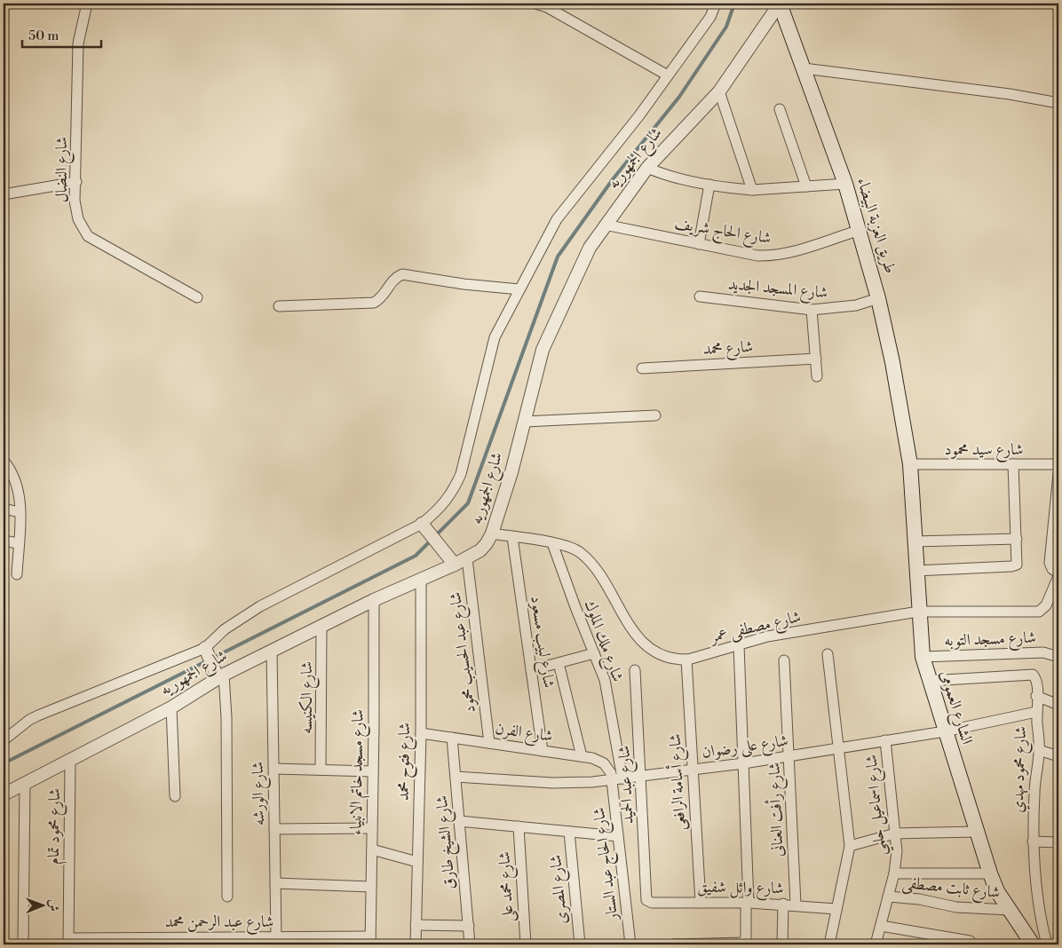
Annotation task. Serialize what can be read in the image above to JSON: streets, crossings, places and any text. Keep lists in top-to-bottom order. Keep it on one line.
{"streets":{"main road":["طريق العزبة البيضاء","الشارع العمومى"],"street":["شارع الجمهوريه","شارع النضال","شارع الحاج شريف","شارع المسجد الجديد","شارع محمد","شارع سيد محمود","شارع مصطفى عمر","شارع مسجد التوبه","شارع ملك الملوك","شارع لبيب مسعود","شارع عبد الحسيب محمود","شارع الكنيسه","شارع الفرن","شارع على رضوان","شارع فتوح محمد","شارع محمود مهدي","شارع مسجد خاتم الانبياء","شارع أسامة الرافعى","شارع عبد الحميد","شارع الورشه","شارع اسماعيل حلمي","شارع رأفت العنانى","شارع محمود تمام","شارع الشيخ طارق","شارع الحاج عبد الستار","شارع محمد على","شارع وائل شفيق","شارع ثابت مصطفى","شارع المصرى","شارع عبد الرحمن محمد"]},"crossings":[["شارع الجمهوريه","طريق العزبة البيضاء"],["شارع الجمهوريه","شارع الحاج شريف"],["شارع الجمهوريه","شارع مصطفى عمر"],["شارع الجمهوريه","شارع عبد الحسيب محمود"],["شارع الجمهوريه","شارع الكنيسه"],["شارع الجمهوريه","شارع فتوح محمد"],["شارع الجمهوريه","شارع مسجد خاتم الانبياء"],["شارع الجمهوريه","شارع الورشه"],["شارع الجمهوريه","شارع محمود تمام"],["طريق العزبة البيضاء","شارع الحاج شريف"],["طريق العزبة البيضاء","شارع المسجد الجديد"],["طريق العزبة البيضاء","شارع سيد محمود"],["طريق العزبة البيضاء","الشارع العمومى"],["شارع سيد محمود","الشارع العمومى"],["شارع مصطفى عمر","شارع ملك الملوك"],["شارع مصطفى عمر","شارع لبيب مسعود"],["شارع مصطفى عمر","الشارع العمومى"],["شارع مصطفى عمر","شارع أسامة الرافعى"],["شارع مسجد التوبه","الشارع العمومى"],["شارع ملك الملوك","شارع على رضوان"],["شارع لبيب مسعود","شارع الفرن"],["شارع عبد الحسيب محمود","شارع الفرن"],["الشارع العمومى","شارع على رضوان"],["الشارع العمومى","شارع محمود مهدي"],["الشارع العمومى","شارع ثابت مصطفى"],["شارع الفرن","شارع على رضوان"],["شارع الفرن","شارع فتوح محمد"],["شارع الفرن","شارع الشيخ طارق"],["شارع الفرن","شارع الحاج عبد الستار"],["شارع على رضوان","شارع محمود مهدي"],["شارع على رضوان","شارع أسامة الرافعى"],["شارع على رضوان","شارع عبد الحميد"],["شارع على رضوان","شارع اسماعيل حلمي"],["شارع على رضوان","شارع رأفت العنانى"],["شارع على رضوان","شارع الشيخ طارق"],["شارع على رضوان","شارع الحاج عبد الستار"],["شارع مسجد خاتم الانبياء","شارع عبد الرحمن محمد"],["شارع أسامة الرافعى","شارع وائل شفيق"],["شارع عبد الحميد","شارع الشيخ طارق"],["شارع عبد الحميد","شارع الحاج عبد الستار"],["شارع عبد الحميد","شارع محمد على"],["شارع عبد الحميد","شارع وائل شفيق"],["شارع عبد الحميد","شارع المصرى"],["شارع الورشه","شارع عبد الرحمن محمد"],["شارع اسماعيل حلمي","شارع ثابت مصطفى"],["شارع رأفت العنانى","شارع وائل شفيق"],["شارع محمود تمام","شارع عبد الرحمن محمد"]],"scale_bar":"50 m","north":"right"}
